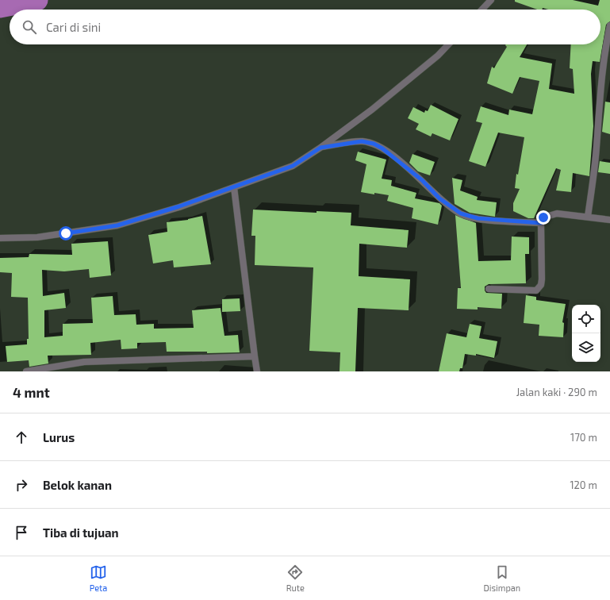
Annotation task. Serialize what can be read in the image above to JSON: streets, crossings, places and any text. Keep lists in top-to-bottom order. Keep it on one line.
{"page":{"search":"Cari di sini","heading":["4 mnt","Jalan kaki · 290 m"],"list":[["Lurus","170 m"],["Belok kanan","120 m"],"Tiba di tujuan"],"nav":["Peta","Rute","Disimpan"]}}
